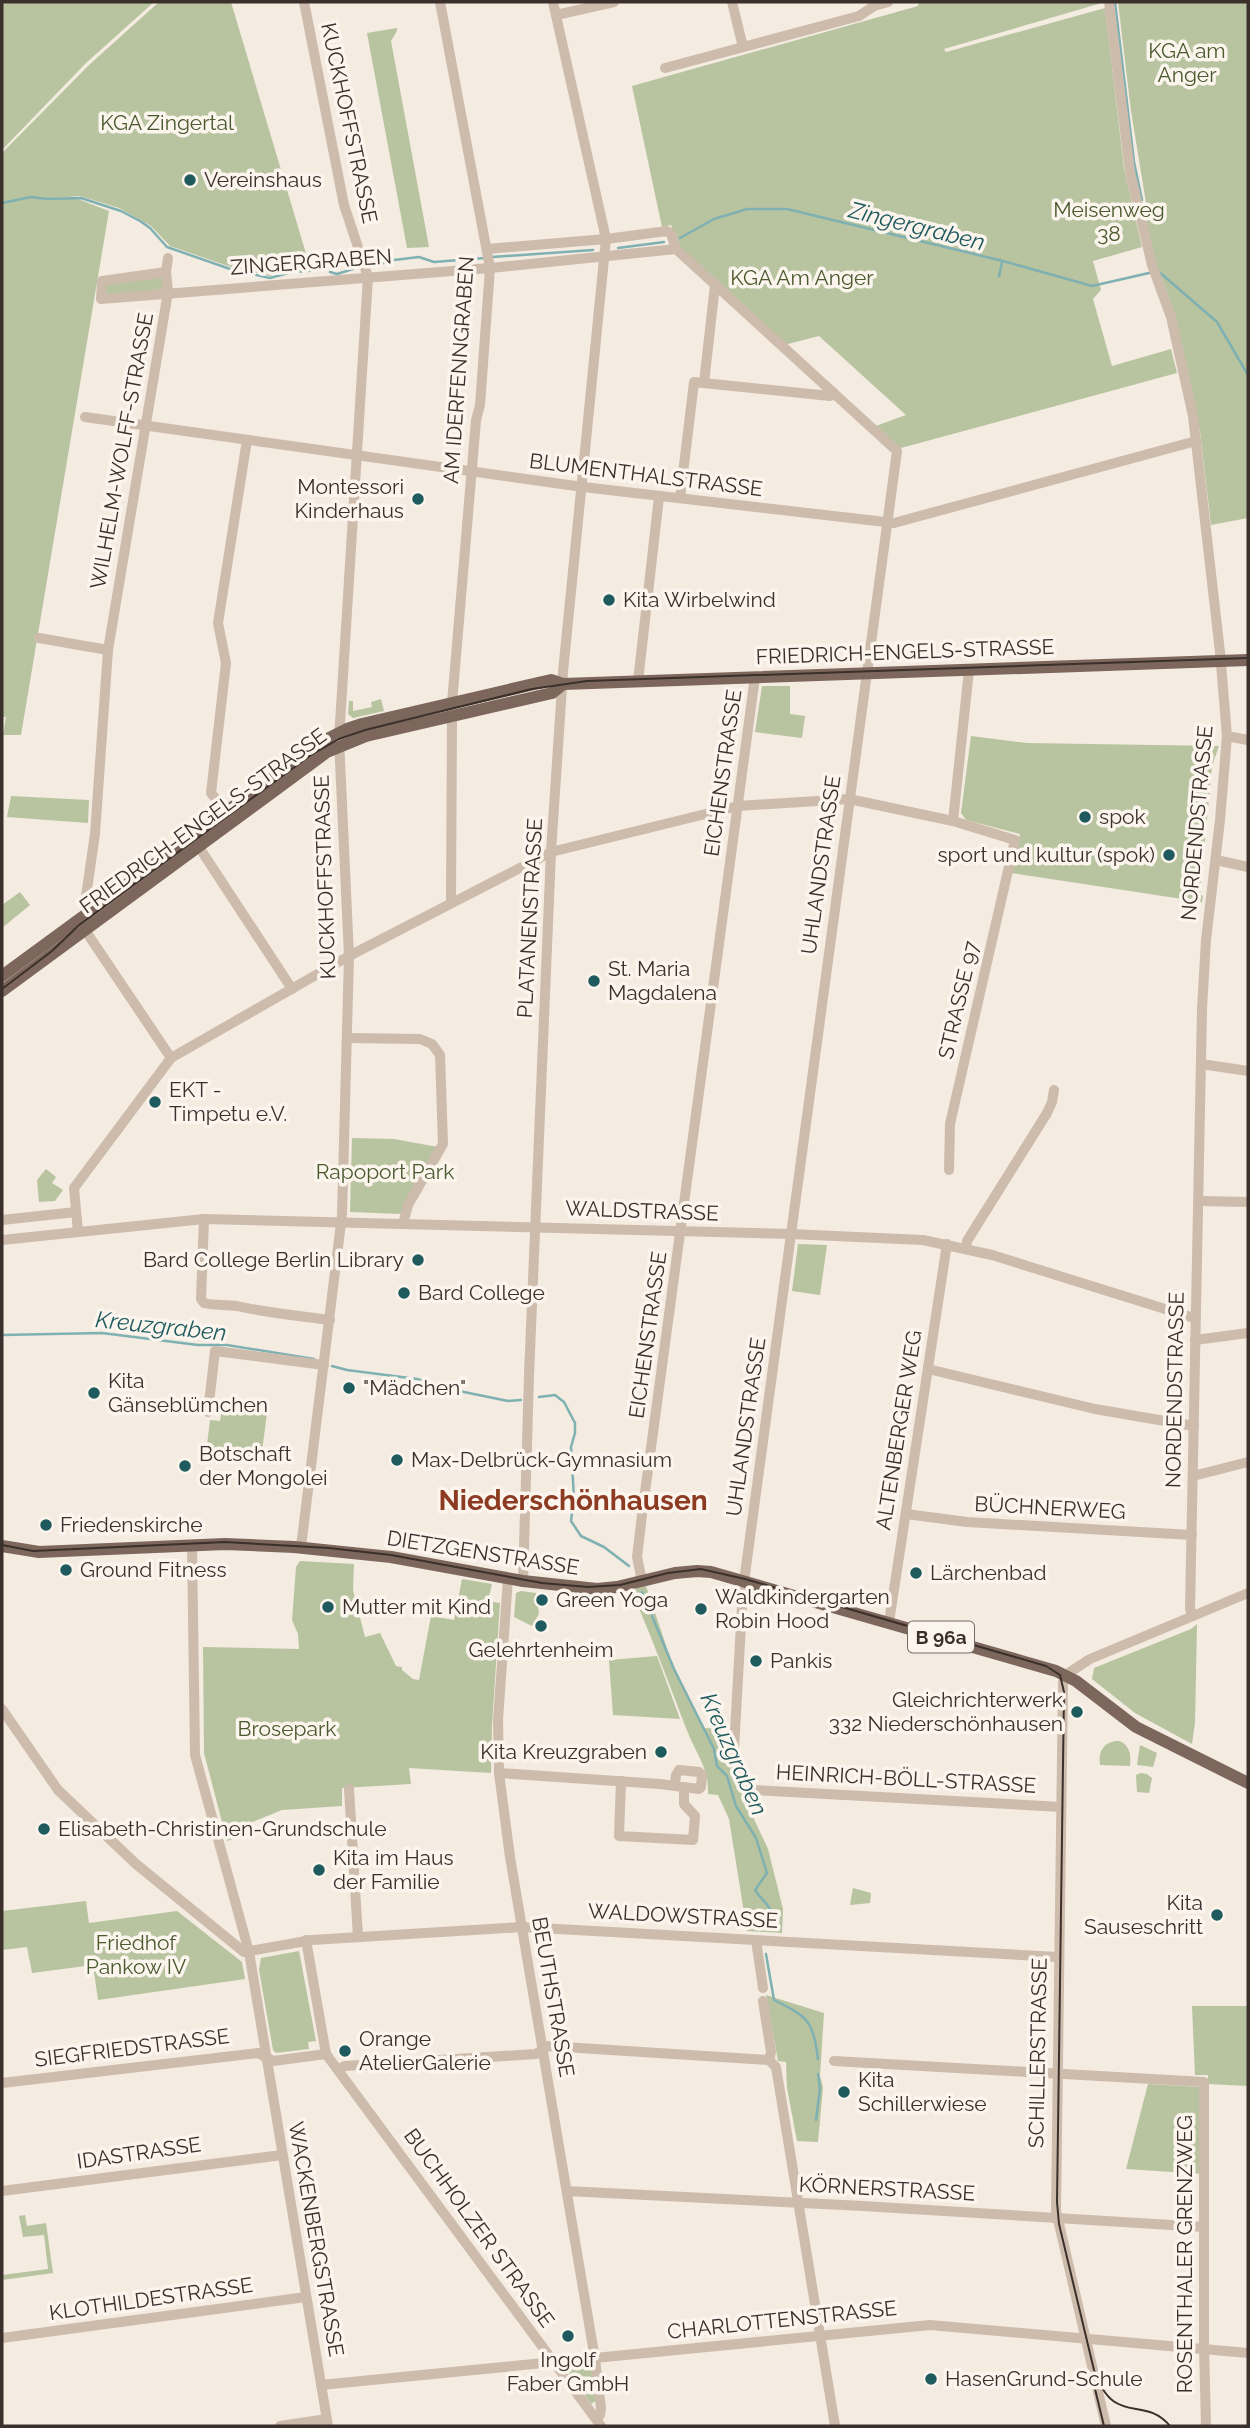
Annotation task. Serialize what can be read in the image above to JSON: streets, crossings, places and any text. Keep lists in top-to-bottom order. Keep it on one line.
{"streets":{"main road":["FRIEDRICH-ENGELS-STRASSE","DIETZGENSTRASSE","B 96a"],"street":["KUCKHOFFSTRASSE","ZINGERGRABEN","AM IDERFENNGRABEN","WILHELM-WOLFF-STRASSE","BLUMENTHALSTRASSE","EICHENSTRASSE","NORDENDSTRASSE","UHLANDSTRASSE","PLATANENSTRASSE","STRASSE 97","WALDSTRASSE","ALTENBERGER WEG","BÜCHNERWEG","HEINRICH-BÖLL-STRASSE","WALDOWSTRASSE","BEUTHSTRASSE","SIEGFRIEDSTRASSE","SCHILLERSTRASSE","IDASTRASSE","KÖRNERSTRASSE","BUCHHOLZER STRASSE","WACKENBERGSTRASSE","ROSENTHALER GRENZWEG","KLOTHILDESTRASSE","CHARLOTTENSTRASSE"]},"crossings":[["KUCKHOFFSTRASSE","ZINGERGRABEN"],["KUCKHOFFSTRASSE","BLUMENTHALSTRASSE"],["KUCKHOFFSTRASSE","FRIEDRICH-ENGELS-STRASSE"],["KUCKHOFFSTRASSE","WALDSTRASSE"],["KUCKHOFFSTRASSE","DIETZGENSTRASSE"],["ZINGERGRABEN","AM IDERFENNGRABEN"],["ZINGERGRABEN","WILHELM-WOLFF-STRASSE"],["ZINGERGRABEN","UHLANDSTRASSE"],["ZINGERGRABEN","PLATANENSTRASSE"],["AM IDERFENNGRABEN","BLUMENTHALSTRASSE"],["AM IDERFENNGRABEN","FRIEDRICH-ENGELS-STRASSE"],["WILHELM-WOLFF-STRASSE","BLUMENTHALSTRASSE"],["WILHELM-WOLFF-STRASSE","FRIEDRICH-ENGELS-STRASSE"],["BLUMENTHALSTRASSE","NORDENDSTRASSE"],["BLUMENTHALSTRASSE","UHLANDSTRASSE"],["BLUMENTHALSTRASSE","PLATANENSTRASSE"],["FRIEDRICH-ENGELS-STRASSE","EICHENSTRASSE"],["FRIEDRICH-ENGELS-STRASSE","NORDENDSTRASSE"],["FRIEDRICH-ENGELS-STRASSE","UHLANDSTRASSE"],["FRIEDRICH-ENGELS-STRASSE","PLATANENSTRASSE"],["EICHENSTRASSE","WALDSTRASSE"],["EICHENSTRASSE","DIETZGENSTRASSE"],["NORDENDSTRASSE","WALDSTRASSE"],["NORDENDSTRASSE","BÜCHNERWEG"],["UHLANDSTRASSE","WALDSTRASSE"],["UHLANDSTRASSE","DIETZGENSTRASSE"],["UHLANDSTRASSE","HEINRICH-BÖLL-STRASSE"],["PLATANENSTRASSE","WALDSTRASSE"],["PLATANENSTRASSE","DIETZGENSTRASSE"],["WALDSTRASSE","ALTENBERGER WEG"],["ALTENBERGER WEG","BÜCHNERWEG"],["ALTENBERGER WEG","DIETZGENSTRASSE"],["DIETZGENSTRASSE","HEINRICH-BÖLL-STRASSE"],["DIETZGENSTRASSE","BEUTHSTRASSE"],["DIETZGENSTRASSE","SCHILLERSTRASSE"],["HEINRICH-BÖLL-STRASSE","SCHILLERSTRASSE"],["WALDOWSTRASSE","BEUTHSTRASSE"],["WALDOWSTRASSE","SCHILLERSTRASSE"],["WALDOWSTRASSE","WACKENBERGSTRASSE"],["BEUTHSTRASSE","KÖRNERSTRASSE"],["BEUTHSTRASSE","BUCHHOLZER STRASSE"],["BEUTHSTRASSE","CHARLOTTENSTRASSE"],["SIEGFRIEDSTRASSE","BUCHHOLZER STRASSE"],["SIEGFRIEDSTRASSE","WACKENBERGSTRASSE"],["SCHILLERSTRASSE","KÖRNERSTRASSE"],["SCHILLERSTRASSE","ROSENTHALER GRENZWEG"],["SCHILLERSTRASSE","CHARLOTTENSTRASSE"],["IDASTRASSE","WACKENBERGSTRASSE"],["KÖRNERSTRASSE","ROSENTHALER GRENZWEG"],["BUCHHOLZER STRASSE","CHARLOTTENSTRASSE"],["WACKENBERGSTRASSE","KLOTHILDESTRASSE"],["WACKENBERGSTRASSE","CHARLOTTENSTRASSE"],["ROSENTHALER GRENZWEG","CHARLOTTENSTRASSE"]],"districts":["Niederschönhausen"],"water":["Zingergraben","Kreuzgraben"],"parks":["KGA am Anger","KGA Zingertal","Meisenweg 38","KGA Am Anger","Rapoport Park","Brosepark","Friedhof Pankow IV"],"places":["Vereinshaus","Montessori Kinderhaus","Kita Wirbelwind","spok","sport und kultur (spok)","St. Maria Magdalena","EKT - Timpetu e.V.","Bard College Berlin Library","Bard College","\"Mädchen\"","Kita Gänseblümchen","Max-Delbrück-Gymnasium","Botschaft der Mongolei","Friedenskirche","Ground Fitness","Lärchenbad","Green Yoga","Mutter mit Kind","Waldkindergarten Robin Hood","Gelehrtenheim","Pankis","Gleichrichterwerk 332 Niederschönhausen","Kita Kreuzgraben","Elisabeth-Christinen-Grundschule","Kita im Haus der Familie","Kita Sauseschritt","Orange AtelierGalerie","Kita Schillerwiese","Ingolf Faber GmbH","HasenGrund-Schule"]}
